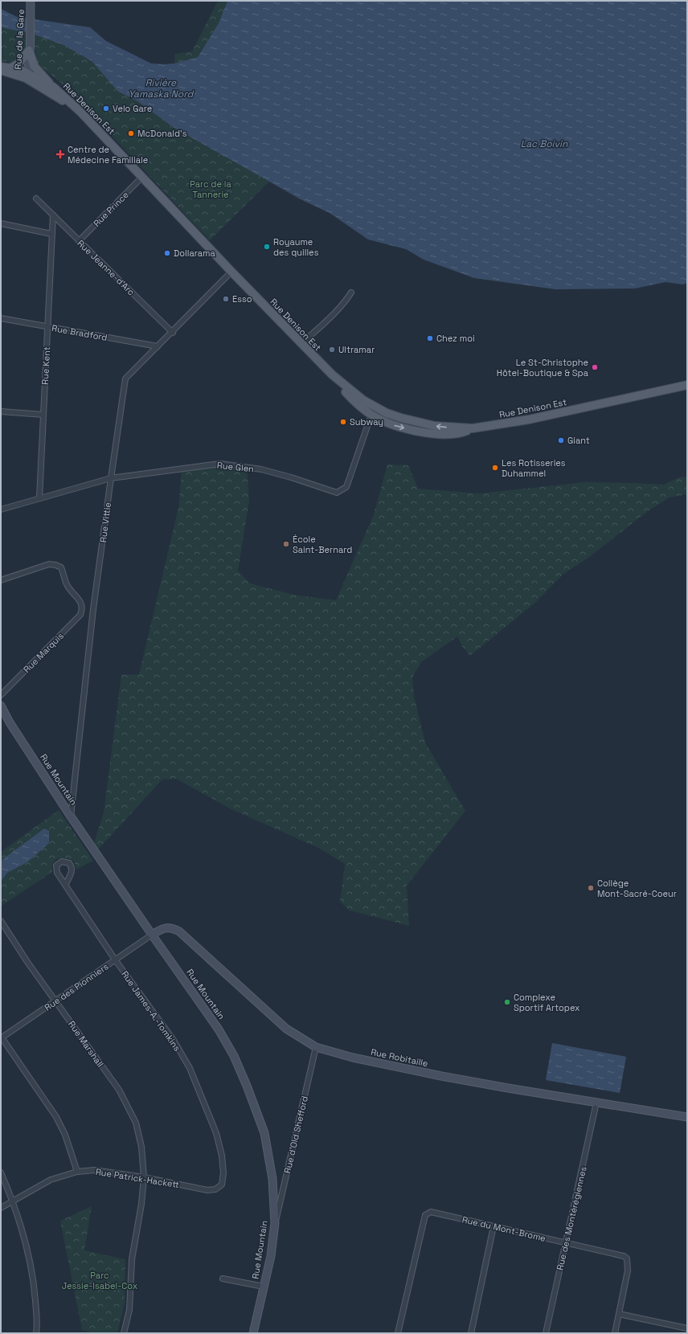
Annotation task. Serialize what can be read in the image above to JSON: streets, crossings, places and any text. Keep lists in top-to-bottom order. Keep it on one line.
{"streets":{"main road":["Rue Denison Est"],"street":["Rue de la Gare","Rue Prince","Rue Jeanne-d'Arc","Rue Bradford","Rue Kent","Rue Glen","Rue Vittie","Rue Marquis","Rue Mountain","Rue des Pionniers","Rue James-A.-Tomkins","Rue Marshall","Rue Robitaille","Rue d'Old Shefford","Rue Patrick-Hackett","Rue des Montérégiennes","Rue du Mont-Brome"]},"crossings":[["Rue de la Gare","Rue Denison Est"],["Rue Denison Est","Rue Prince"],["Rue Denison Est","Rue Glen"],["Rue Denison Est","Rue Vittie"],["Rue Prince","Rue Jeanne-d'Arc"],["Rue Jeanne-d'Arc","Rue Vittie"],["Rue Bradford","Rue Kent"],["Rue Bradford","Rue Vittie"],["Rue Kent","Rue Glen"],["Rue Glen","Rue Vittie"],["Rue Vittie","Rue Mountain"],["Rue Mountain","Rue des Pionniers"],["Rue Mountain","Rue Robitaille"],["Rue Mountain","Rue d'Old Shefford"],["Rue des Pionniers","Rue James-A.-Tomkins"],["Rue des Pionniers","Rue Marshall"],["Rue des Pionniers","Rue Robitaille"],["Rue James-A.-Tomkins","Rue Patrick-Hackett"],["Rue Marshall","Rue Patrick-Hackett"],["Rue Robitaille","Rue d'Old Shefford"],["Rue Robitaille","Rue des Montérégiennes"],["Rue des Montérégiennes","Rue du Mont-Brome"]],"water":["Rivière Yamaska Nord","Lac Boivin"],"parks":["Parc de la Tannerie","Parc Jessie-Isabel-Cox"],"places":{"other":["Velo Gare","McDonald's","Royaume des quilles","Dollarama","Esso","Chez moi","Ultramar","Le St-Christophe Hôtel-Boutique & Spa","Subway","Giant","Les Rotisseries Duhammel","École Saint-Bernard","Collège Mont-Sacré-Coeur","Complexe Sportif Artopex"],"health":["Centre de Médecine Familiale"]}}
